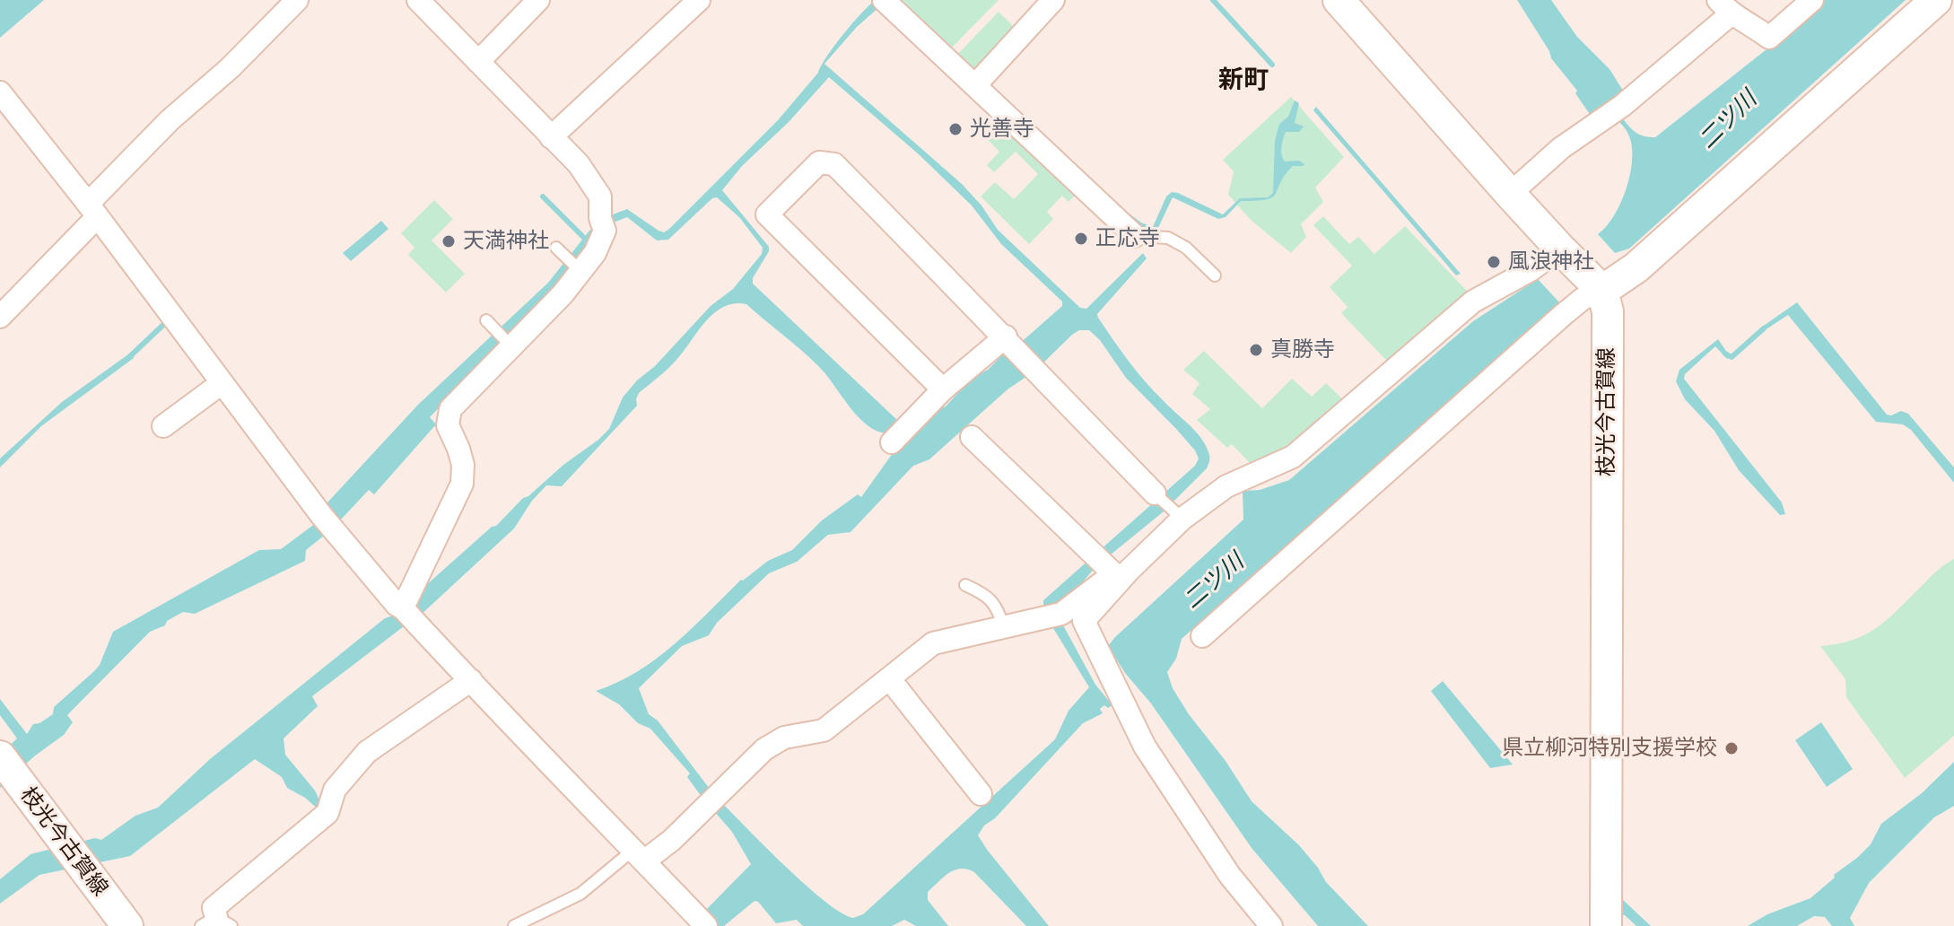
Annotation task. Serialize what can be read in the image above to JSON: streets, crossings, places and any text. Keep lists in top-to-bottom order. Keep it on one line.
{"streets":{"main road":["枝光今古賀線"]},"districts":["新町"],"water":["二ツ川"],"places":["光善寺","正応寺","天満神社","風浪神社","真勝寺","県立柳河特別支援学校"]}
